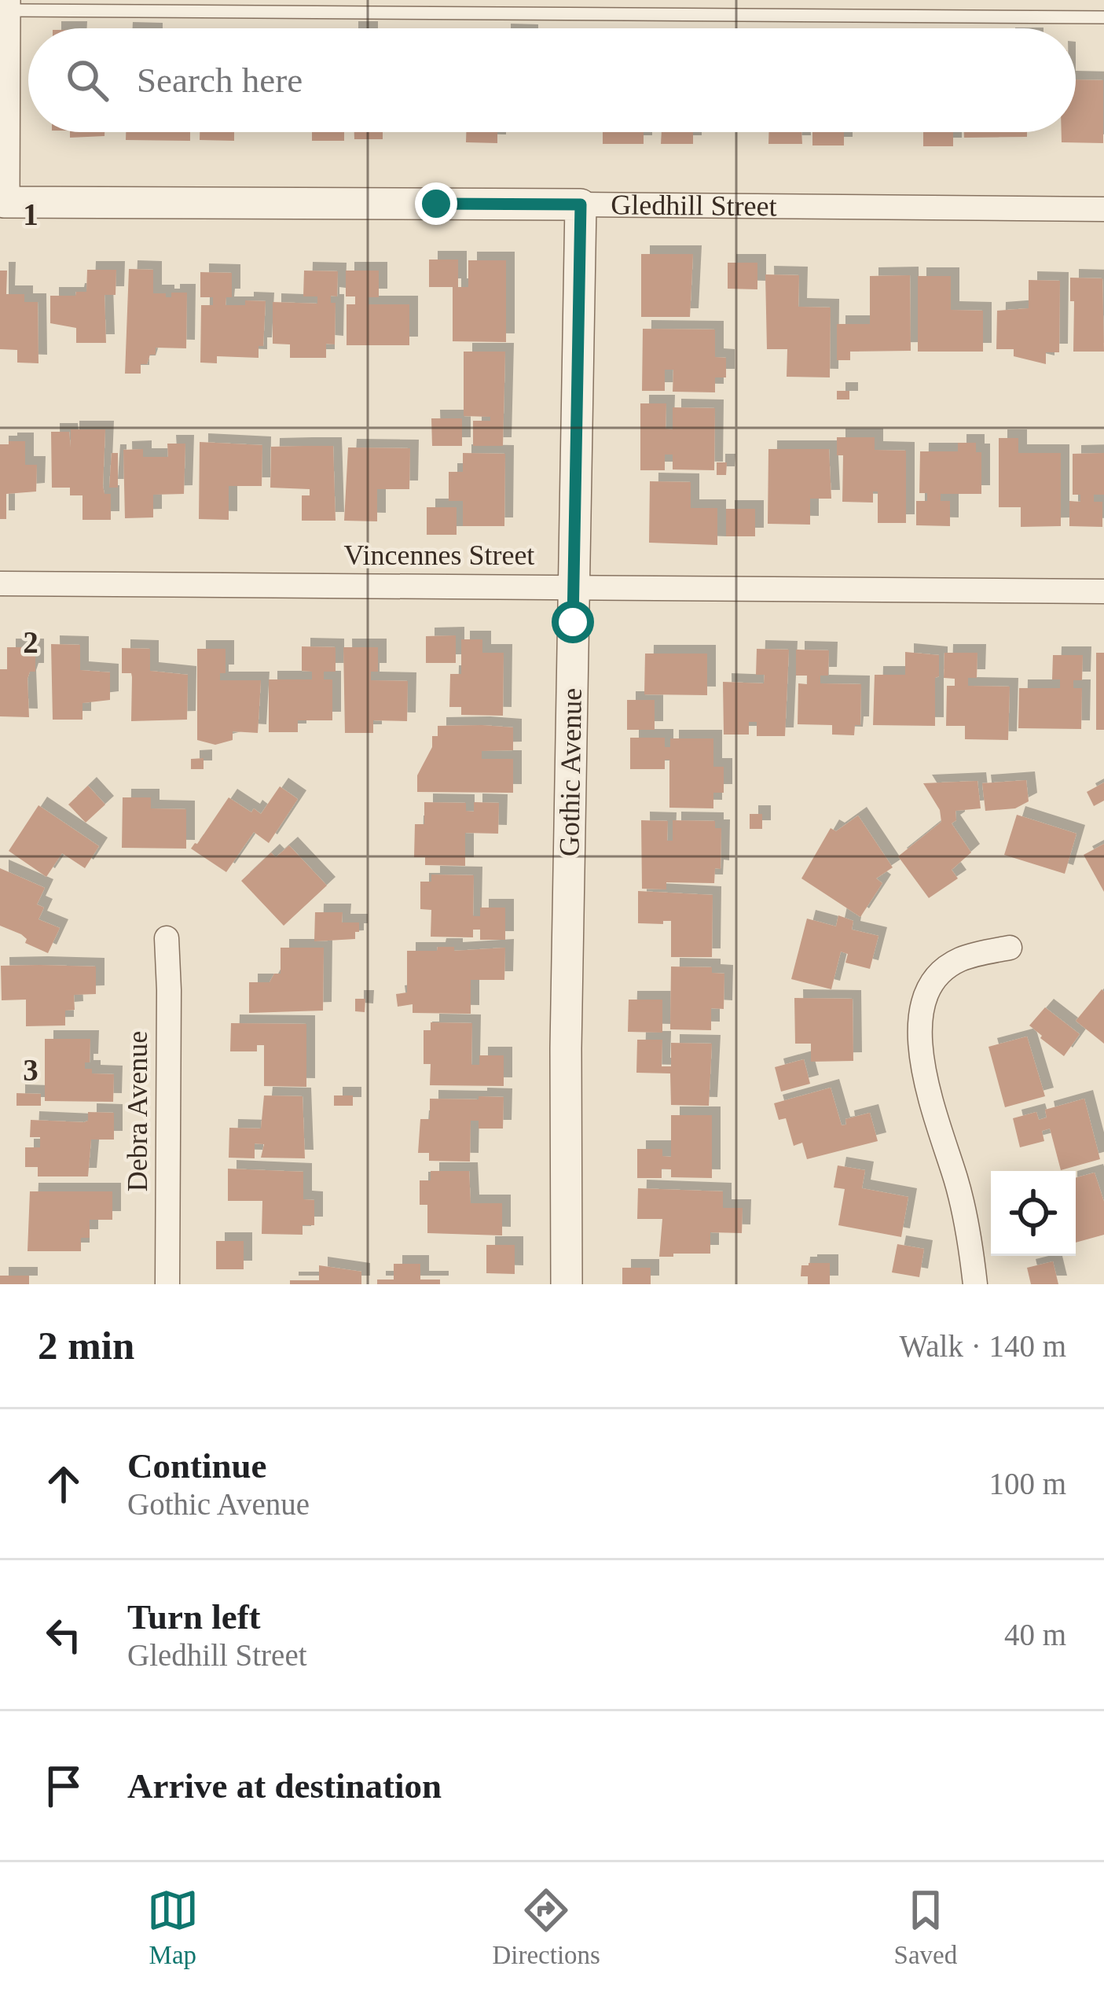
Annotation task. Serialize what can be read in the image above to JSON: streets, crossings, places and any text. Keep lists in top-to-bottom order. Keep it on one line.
{"streets":{"street":["Gledhill Street","Vincennes Street","Gothic Avenue","Debra Avenue"]},"crossings":[["Gledhill Street","Gothic Avenue"],["Vincennes Street","Gothic Avenue"]],"page":{"search":"Search here","heading":["2 min","Walk · 140 m"],"list":[["Continue","Gothic Avenue","100 m"],["Turn left","Gledhill Street","40 m"],"Arrive at destination"],"nav":["Map","Directions","Saved"]},"grid":{"rows":["1","2","3"]}}
